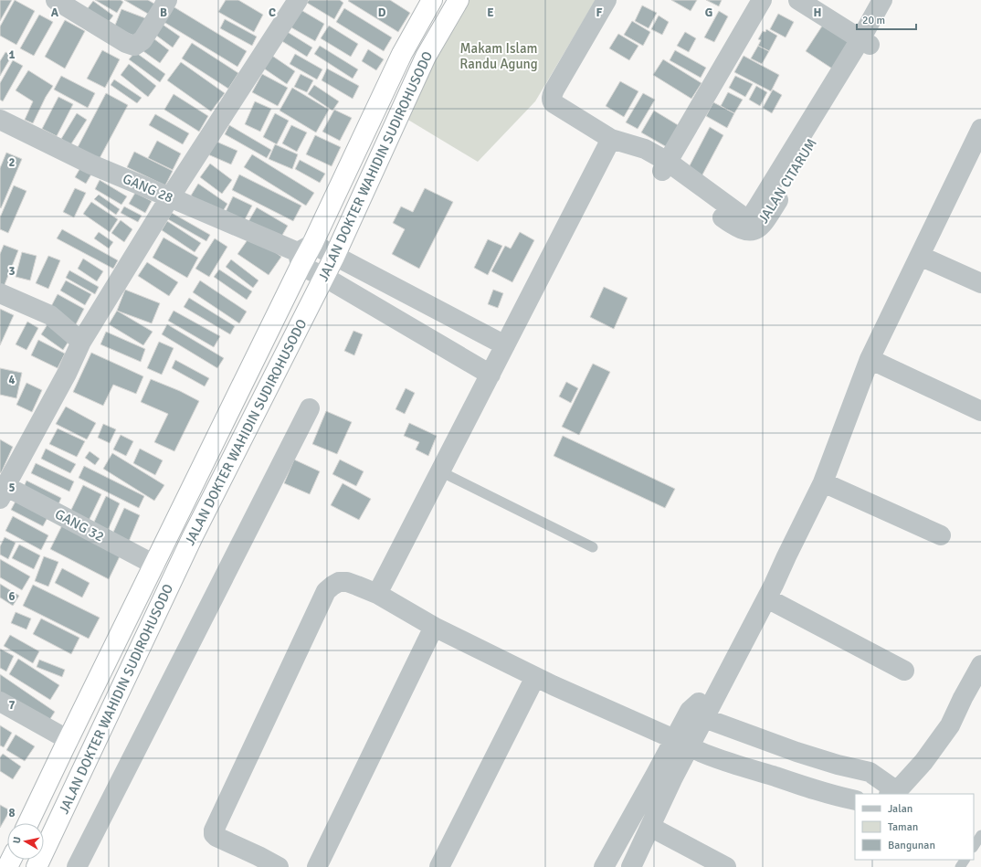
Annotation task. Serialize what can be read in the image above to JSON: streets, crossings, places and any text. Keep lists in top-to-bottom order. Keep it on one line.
{"streets":{"highway":["JALAN DOKTER WAHIDIN SUDIROHUSODO"],"street":["GANG 28","GANG 32"]},"crossings":[["JALAN DOKTER WAHIDIN SUDIROHUSODO","GANG 28"],["JALAN DOKTER WAHIDIN SUDIROHUSODO","GANG 32"]],"parks":["Makam Islam Randu Agung"],"legend":["Jalan","Taman","Bangunan"],"scale_bar":"20 m","north":"left","grid":{"columns":["A","B","C","D","E","F","G","H"],"rows":["1","2","3","4","5","6","7","8"]}}
